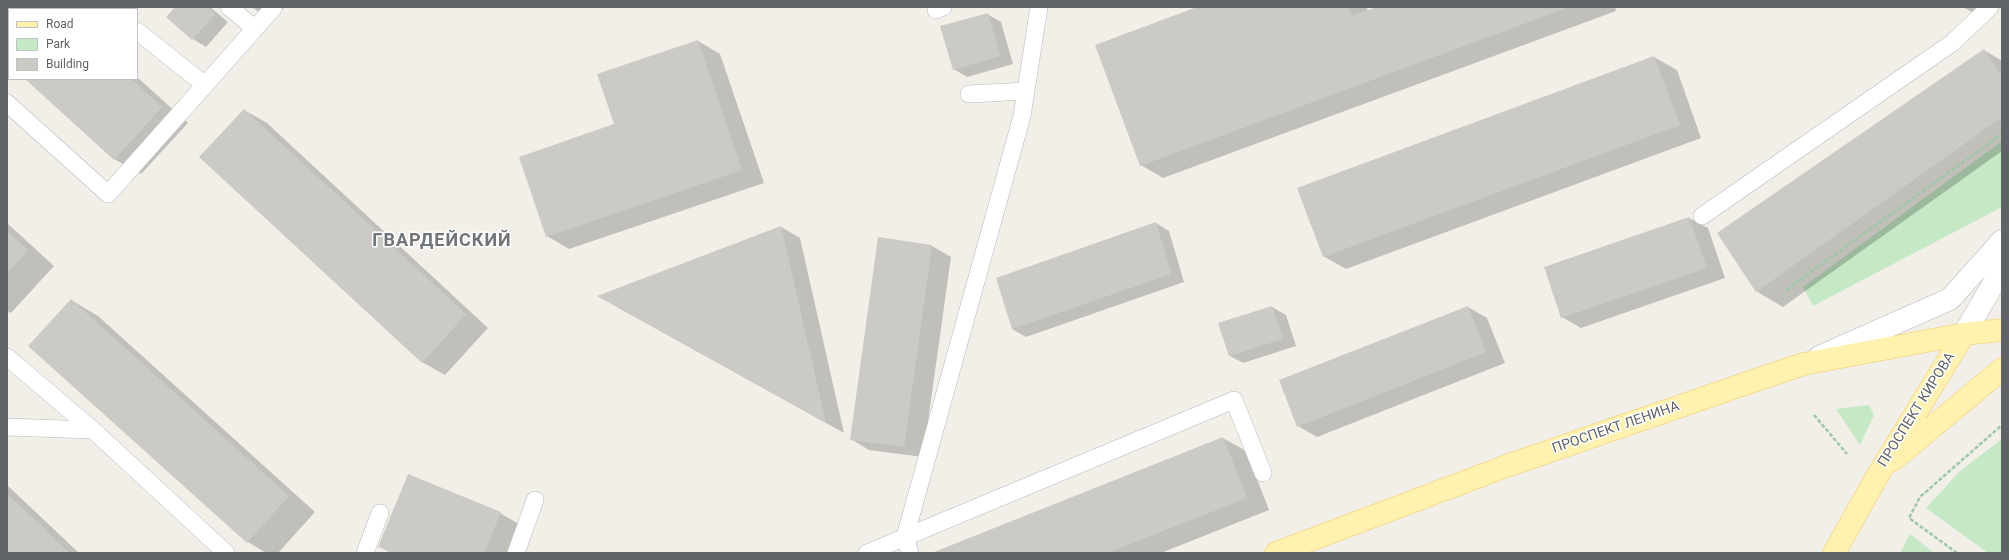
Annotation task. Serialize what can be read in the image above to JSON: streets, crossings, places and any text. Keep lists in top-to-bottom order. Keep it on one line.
{"streets":{"main road":["ПРОСПЕКТ КИРОВА","ПРОСПЕКТ ЛЕНИНА"]},"crossings":[["ПРОСПЕКТ КИРОВА","ПРОСПЕКТ ЛЕНИНА"]],"districts":["ГВАРДЕЙСКИЙ"],"legend":["Road","Park","Building"]}
